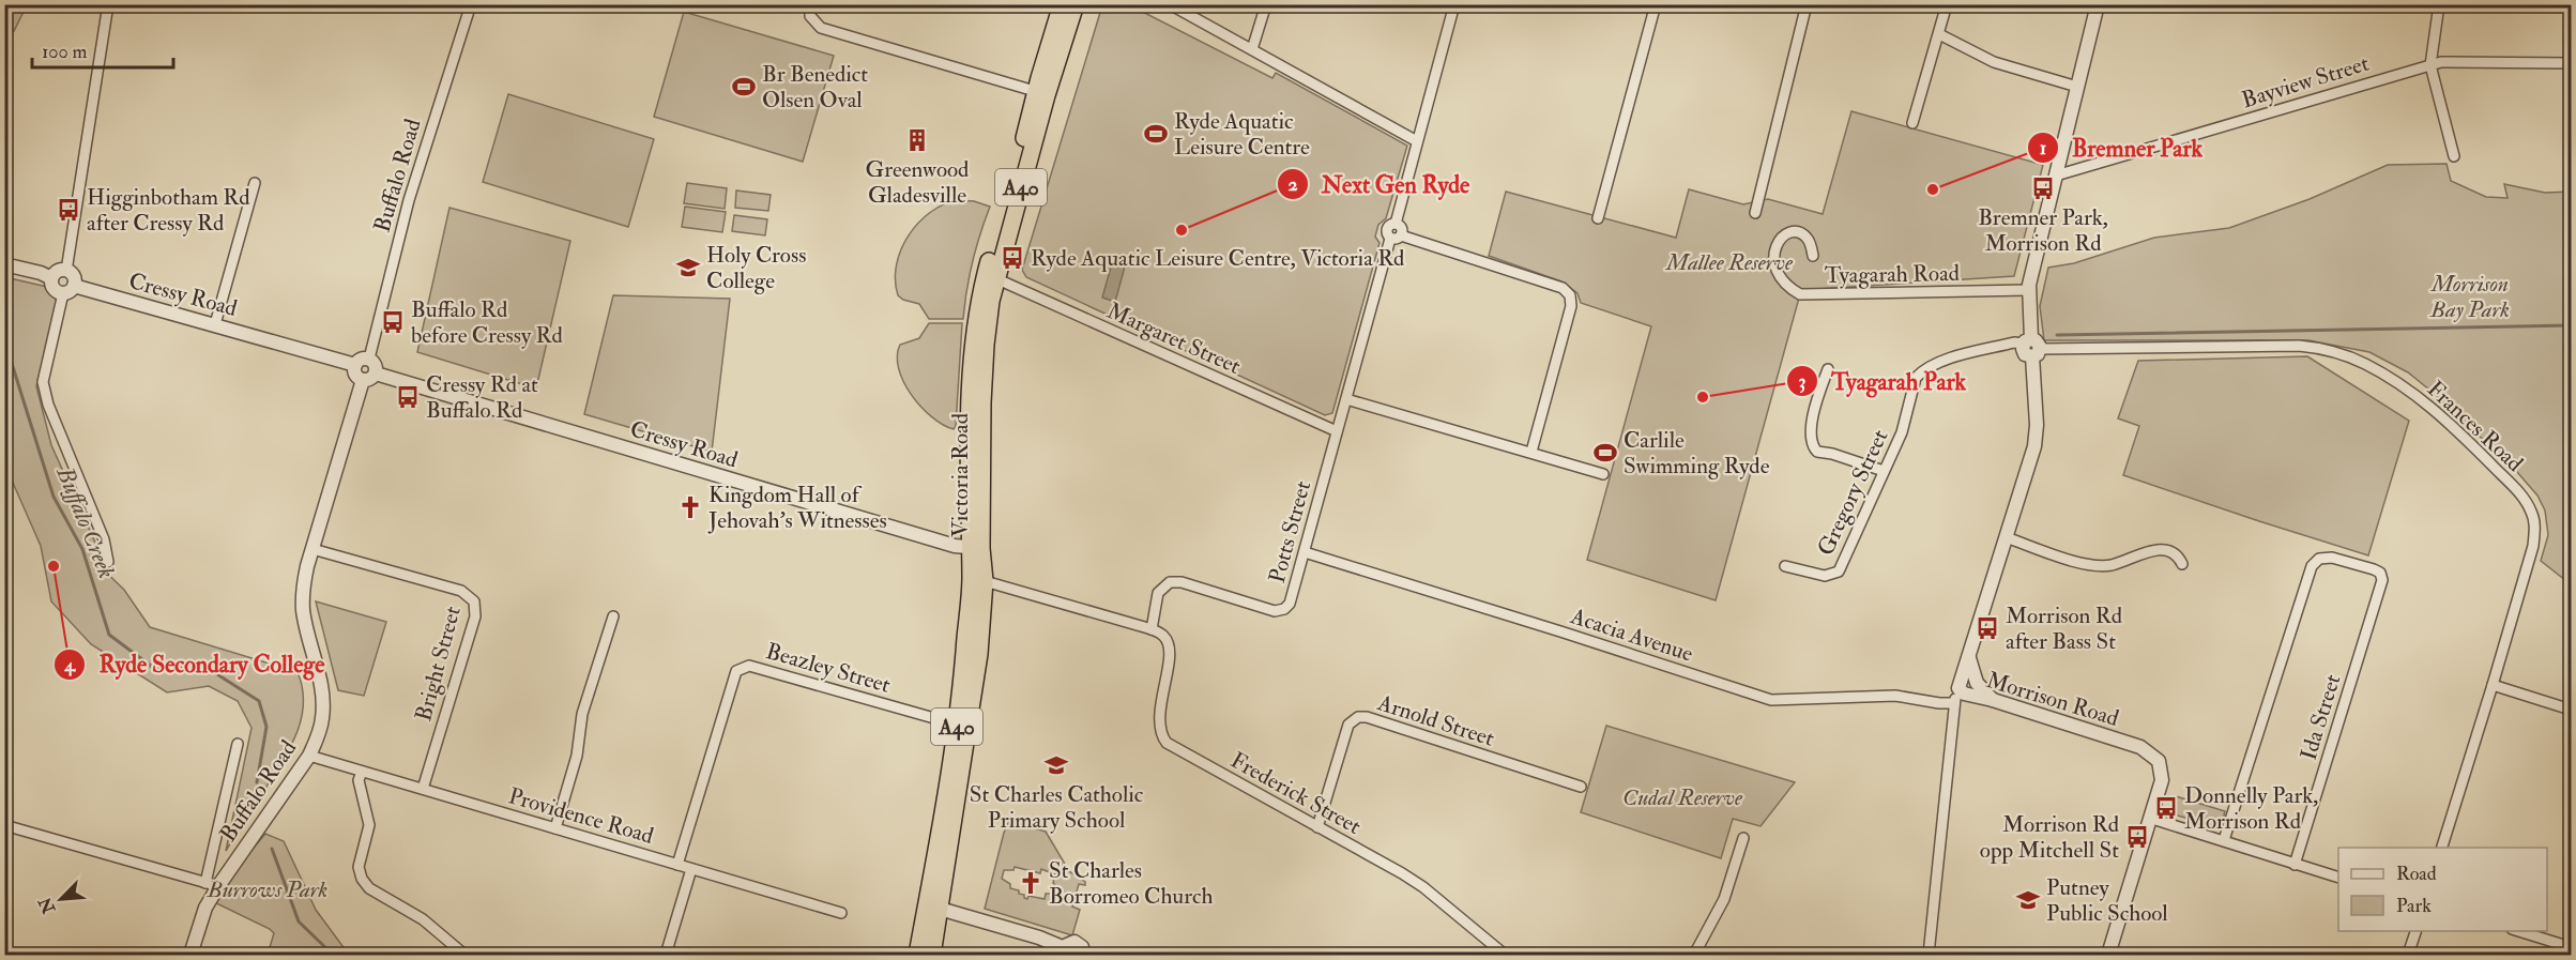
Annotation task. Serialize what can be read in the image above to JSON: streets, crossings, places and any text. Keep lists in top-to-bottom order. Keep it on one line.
{"streets":{"highway":["A40","Victoria Road"],"street":["Bayview Street","Buffalo Road","Tyagarah Road","Cressy Road","Margaret Street","Frances Road","Gregory Street","Potts Street","Acacia Avenue","Bright Street","Beazley Street","Morrison Road","Ida Street","Arnold Street","Frederick Street","Providence Road"]},"crossings":[["Bayview Street","Morrison Road"],["Buffalo Road","Cressy Road"],["Buffalo Road","Bright Street"],["Buffalo Road","Providence Road"],["Tyagarah Road","Morrison Road"],["Cressy Road","Victoria Road"],["Margaret Street","Victoria Road"],["Margaret Street","Potts Street"],["Frances Road","Gregory Street"],["Frances Road","Morrison Road"],["Victoria Road","Beazley Street"],["Gregory Street","Morrison Road"],["Potts Street","Acacia Avenue"],["Potts Street","Frederick Street"],["Acacia Avenue","Morrison Road"],["Bright Street","Providence Road"],["Beazley Street","Providence Road"],["Arnold Street","Frederick Street"]],"water":["Buffalo Creek"],"parks":["Mallee Reserve","Morrison Bay Park","Cudal Reserve","Burrows Park"],"places":{"sports":["Br Benedict Olsen Oval","Ryde Aquatic Leisure Centre","Carlile Swimming Ryde"],"building":["Greenwood Gladesville"],"bus stop":["Bremner Park, Morrison Rd","Higginbotham Rd after Cressy Rd","Ryde Aquatic Leisure Centre, Victoria Rd","Buffalo Rd before Cressy Rd","Cressy Rd at Buffalo Rd","Morrison Rd after Bass St","Donnelly Park, Morrison Rd","Morrison Rd opp Mitchell St"],"other":["Bremner Park","Next Gen Ryde","Tyagarah Park","Ryde Secondary College"],"school or university":["Holy Cross College","St Charles Catholic Primary School","Putney Public School"],"church":["Kingdom Hall of Jehovah's Witnesses","St Charles Borromeo Church"]},"legend":["Road","Park"],"scale_bar":"100 m","north":"bottom left"}
